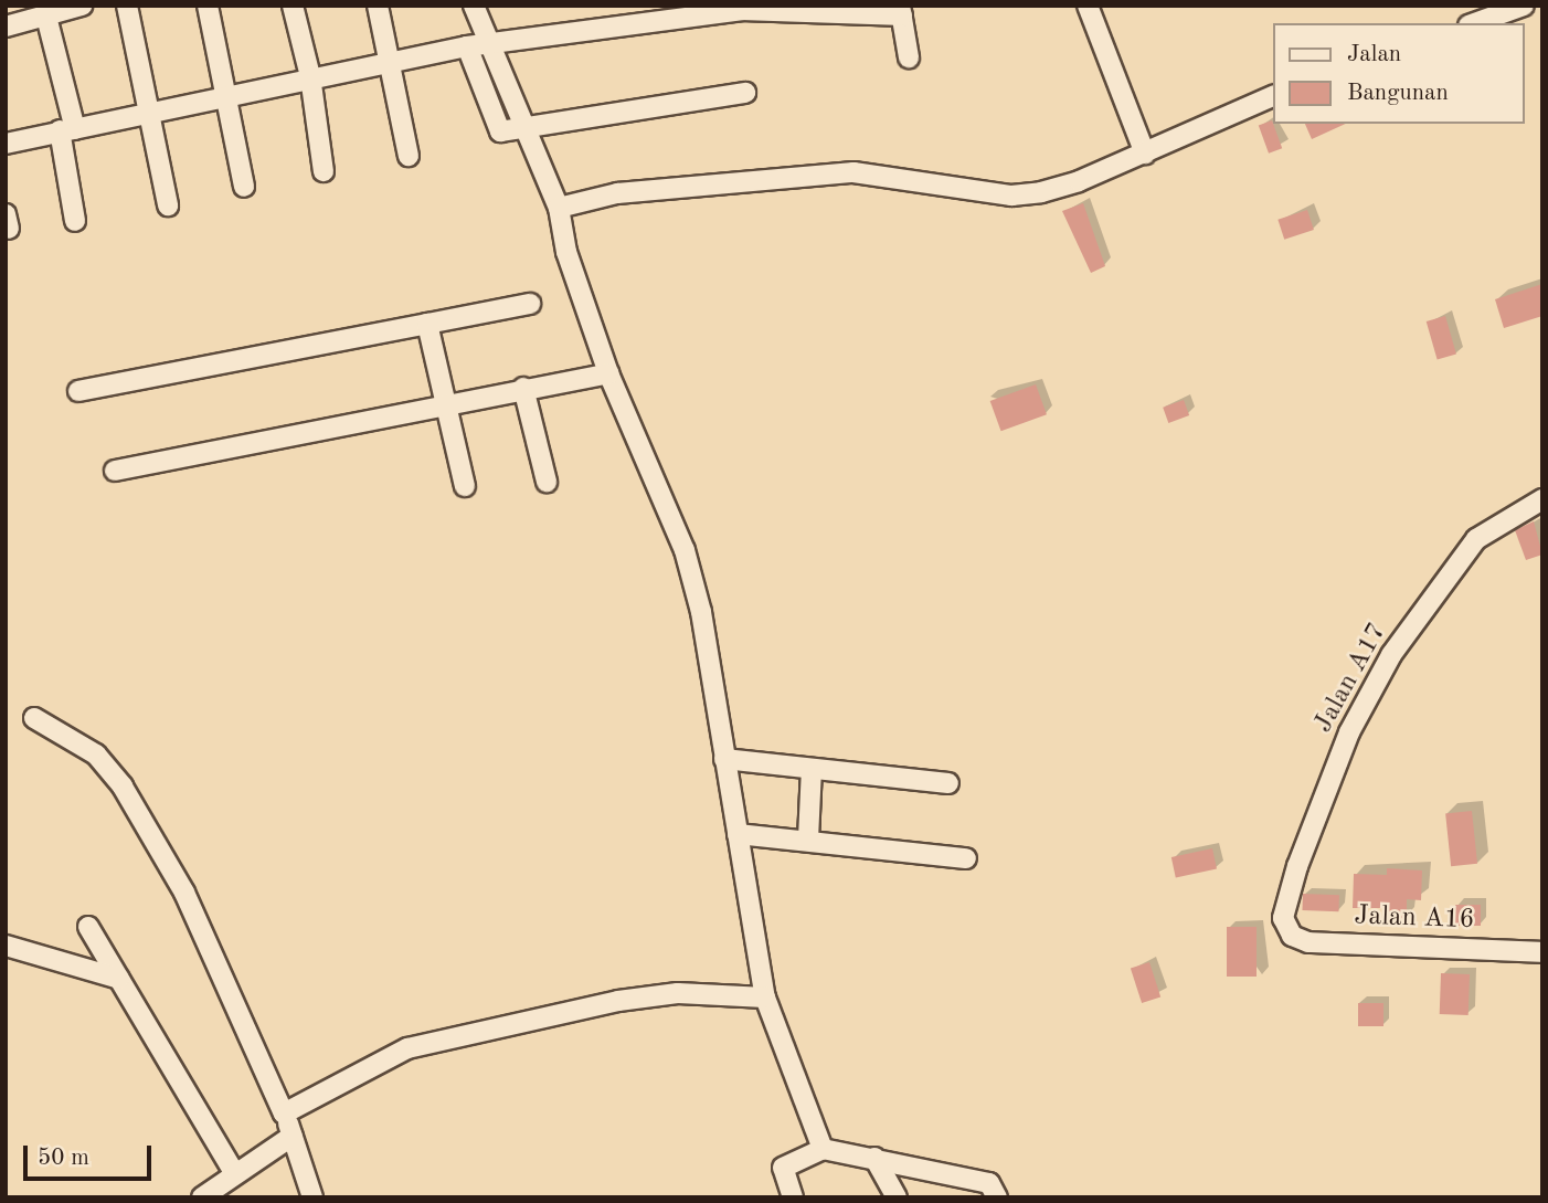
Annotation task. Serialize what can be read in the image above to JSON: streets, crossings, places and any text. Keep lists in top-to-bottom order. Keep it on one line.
{"streets":{"street":["Jalan A17","Jalan A16"]},"crossings":[["Jalan A17","Jalan A16"]],"legend":["Jalan","Bangunan"],"scale_bar":"50 m"}
